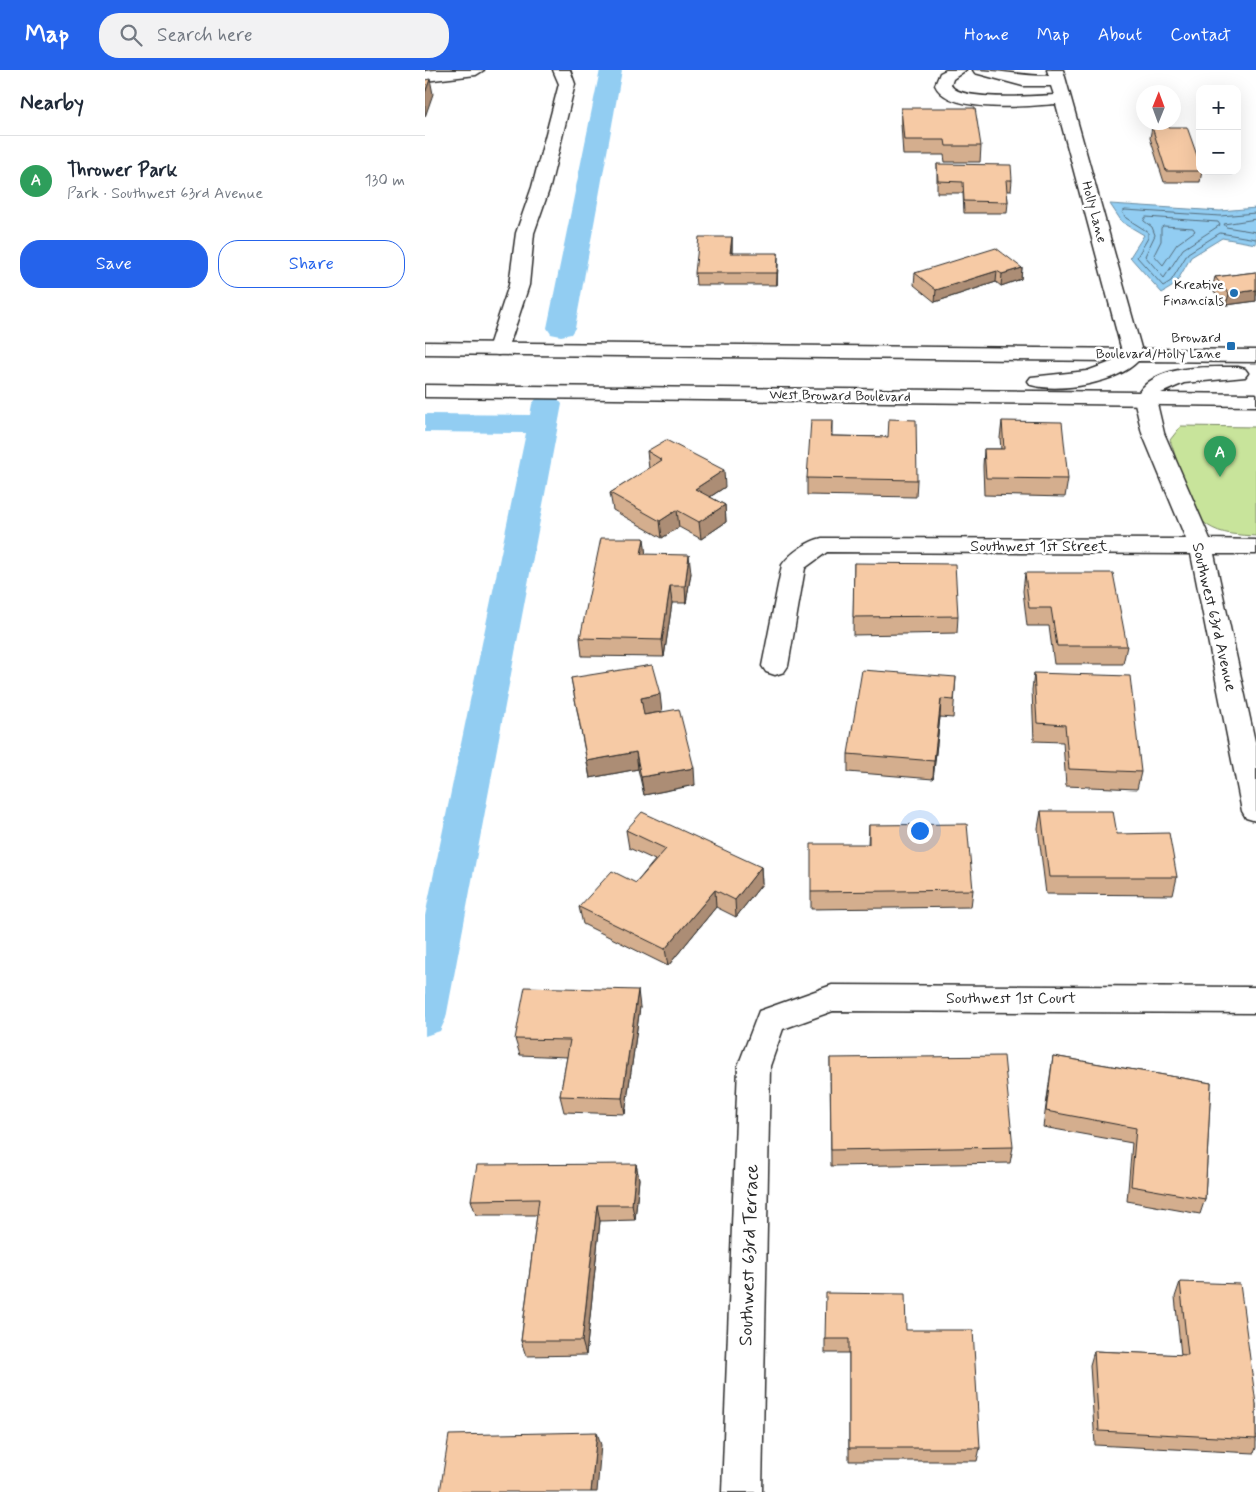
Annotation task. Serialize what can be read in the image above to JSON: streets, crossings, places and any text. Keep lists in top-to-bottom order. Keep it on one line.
{"streets":{"street":["Holly Lane","West Broward Boulevard","Southwest 1st Street","Southwest 63rd Avenue","Southwest 1st Court","Southwest 63rd Terrace"]},"crossings":[["West Broward Boulevard","Southwest 63rd Avenue"],["Southwest 1st Street","Southwest 63rd Avenue"],["Southwest 1st Court","Southwest 63rd Terrace"]],"places":{"other":["Kreative Financials"],"transit":["Broward Boulevard/Holly Lane"]},"north":"top","page":{"header":"Map","search":"Search here","nav":["Home","Map","About","Contact"],"heading":"Nearby","map_buttons":["+","−"],"list":[{"mark":"A","name":"Thrower Park","note":"Park · Southwest 63rd Avenue","value":"130 m"}],"buttons":["Save","Share"],"pins":"A"}}
